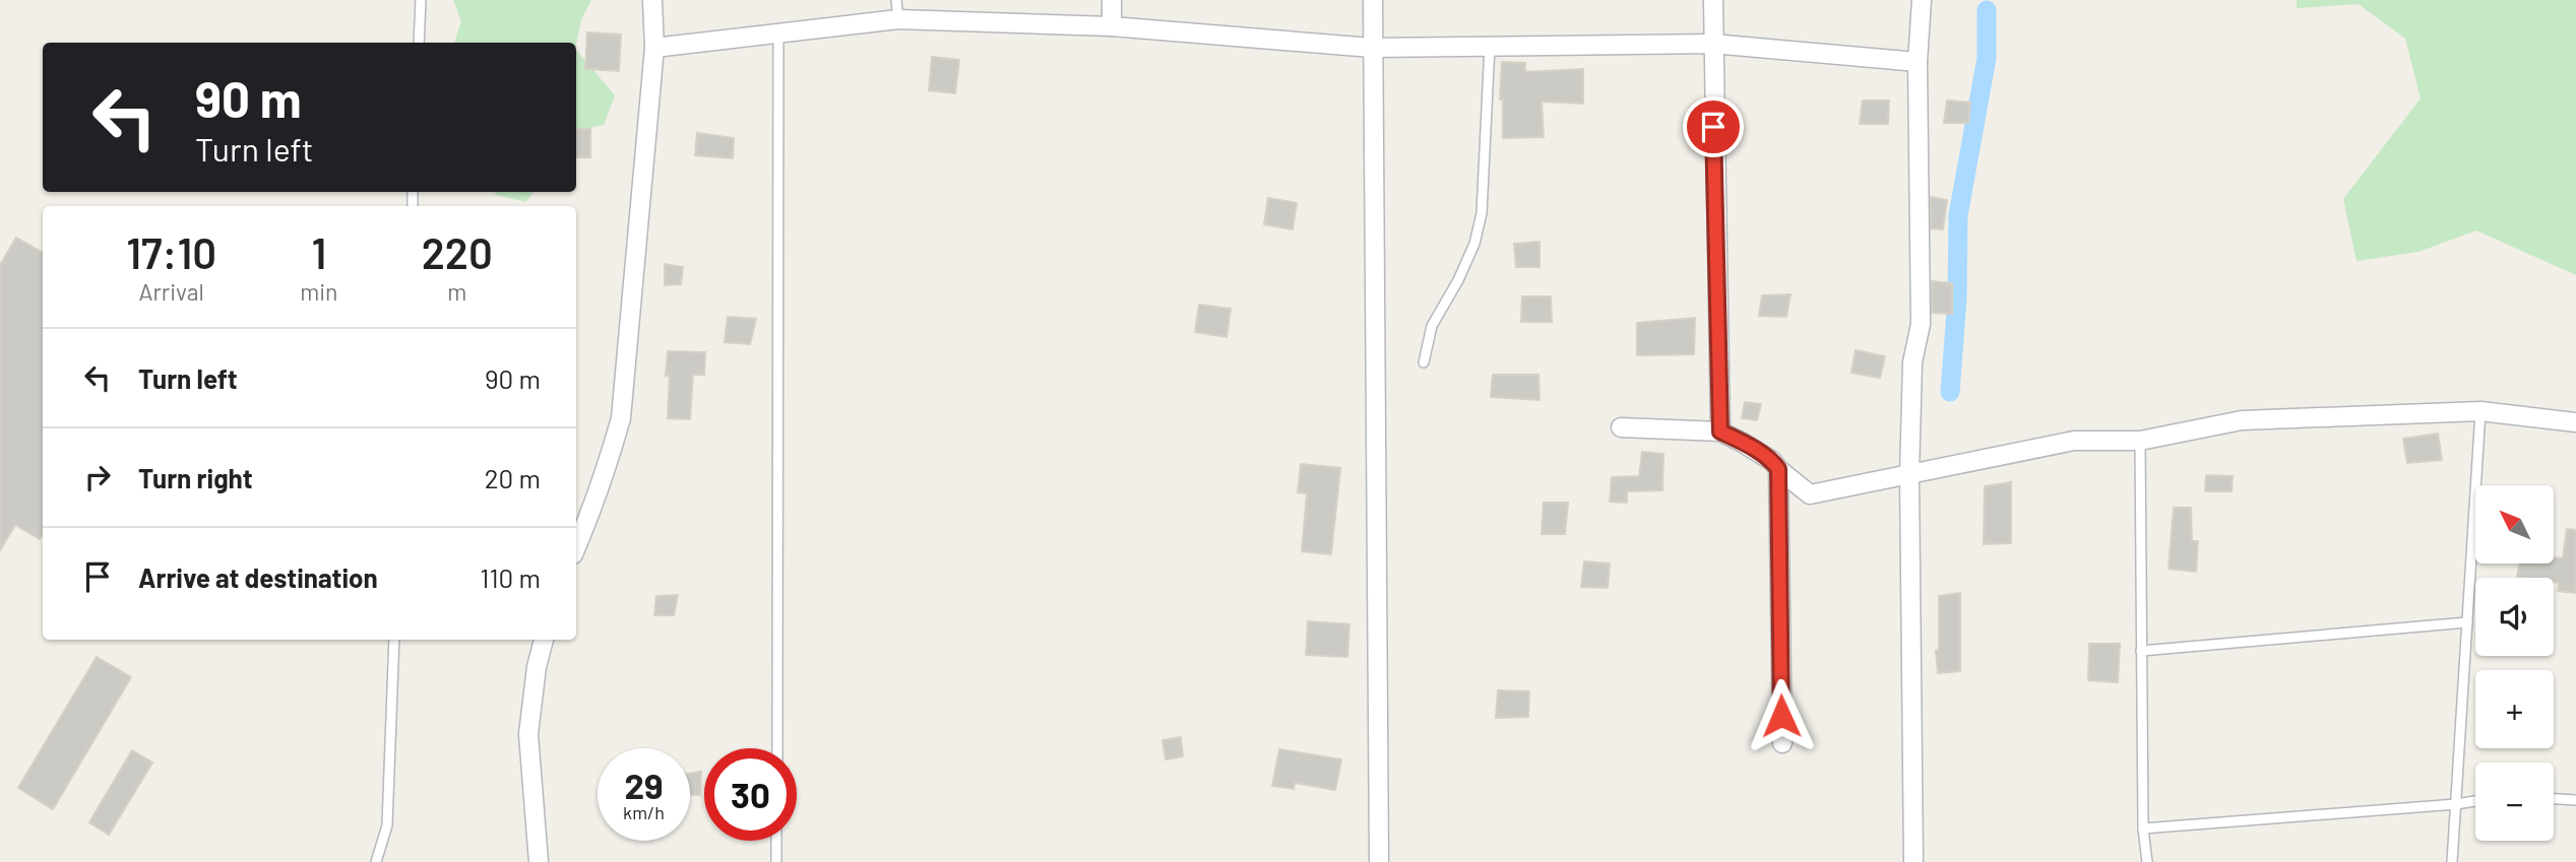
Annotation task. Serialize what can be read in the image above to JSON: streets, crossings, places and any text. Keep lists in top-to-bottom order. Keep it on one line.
{"north":"top left","page":{"turn":["90 m","Turn left"],"eta":["17:10","Arrival","1","min","220","m"],"list":[{"name":"Turn left","value":"90 m"},{"name":"Turn right","value":"20 m"},{"name":"Arrive at destination","value":"110 m"}],"map_buttons":["+","−"],"speed":"29 km/h","limit":"30"}}
